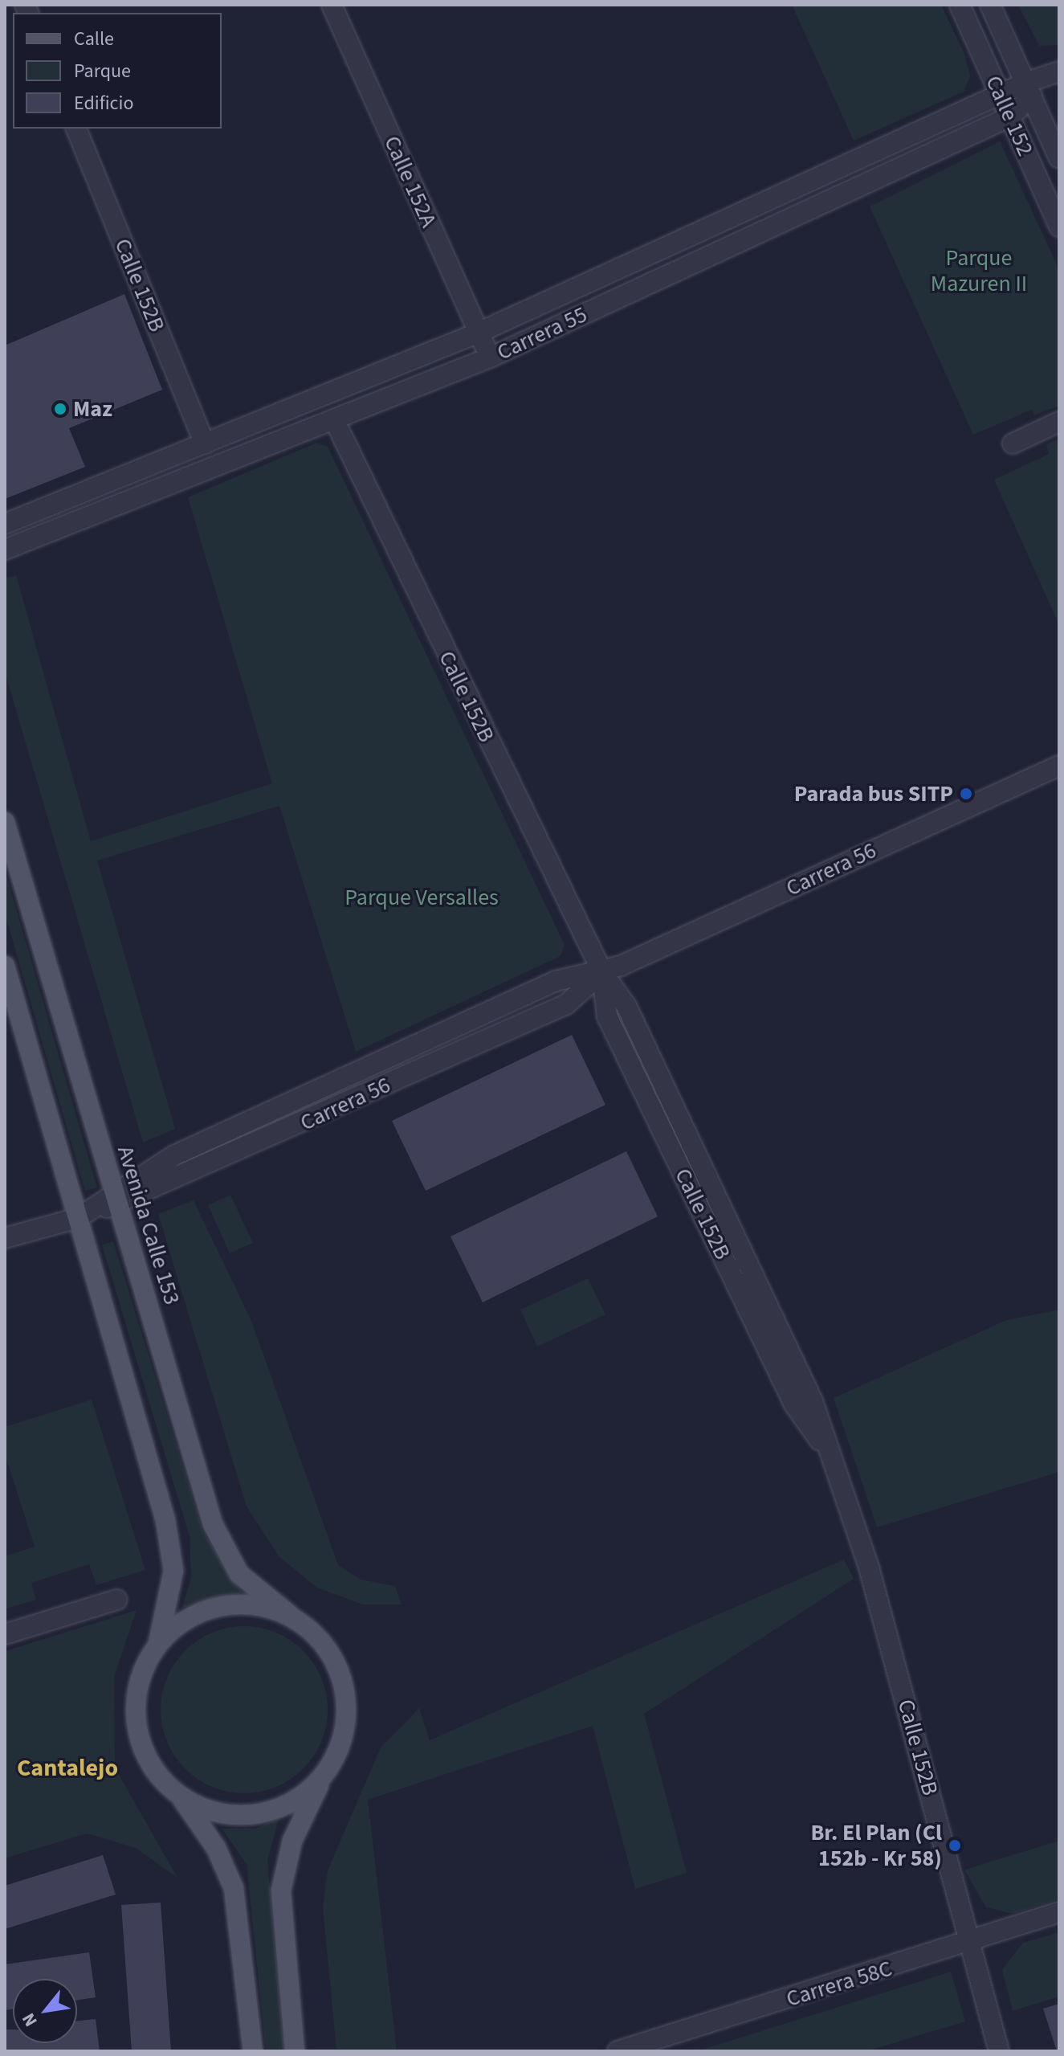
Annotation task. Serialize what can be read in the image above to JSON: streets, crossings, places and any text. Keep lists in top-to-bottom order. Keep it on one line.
{"streets":{"main road":["Avenida Calle 153"],"street":["Calle 152","Calle 152A","Calle 152B","Carrera 55","Carrera 56","Carrera 58C"]},"crossings":[["Calle 152","Carrera 55"],["Calle 152A","Carrera 55"],["Calle 152B","Carrera 55"],["Calle 152B","Carrera 56"],["Calle 152B","Carrera 58C"],["Carrera 56","Avenida Calle 153"]],"districts":["Cantalejo"],"parks":["Parque Mazuren II","Parque Versalles"],"places":["Maz","Parada bus SITP","Br. El Plan (Cl 152b - Kr 58)"],"legend":["Calle","Parque","Edificio"],"north":"bottom left"}
